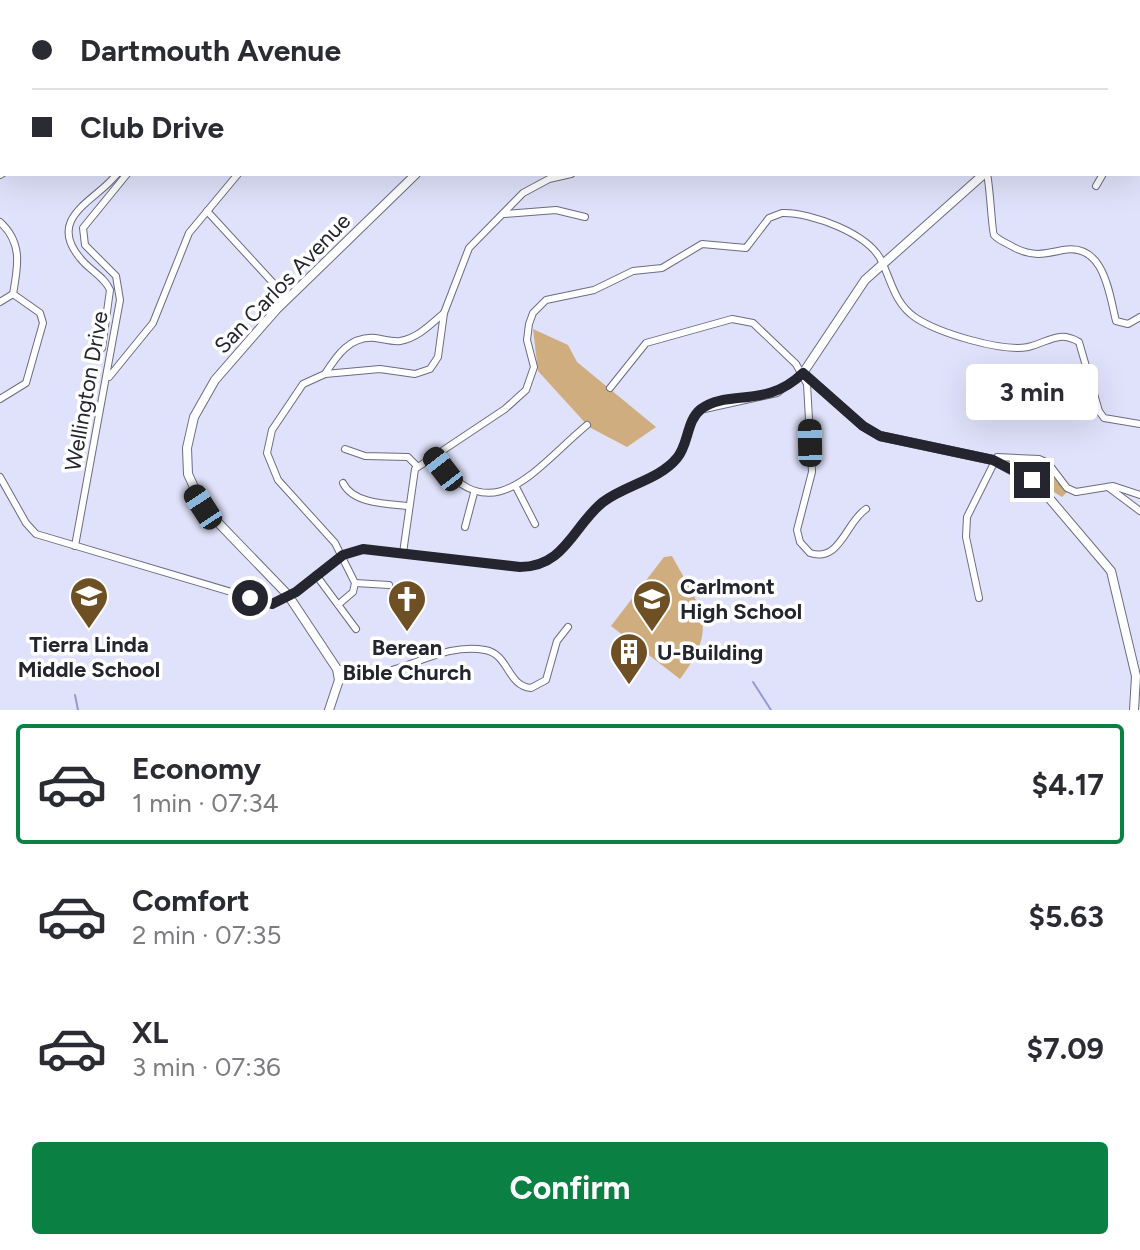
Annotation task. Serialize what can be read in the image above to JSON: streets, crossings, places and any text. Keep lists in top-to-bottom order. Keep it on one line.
{"streets":{"street":["San Carlos Avenue","Wellington Drive"]},"places":{"school or university":["Tierra Linda Middle School","Carlmont High School"],"church":["Berean Bible Church"],"building":["U-Building"]},"page":{"banner":["Dartmouth Avenue","Club Drive"],"bubble":"3 min","list":[{"name":"Economy","note":"1 min · 07:34","value":"$4.17"},{"name":"Comfort","note":"2 min · 07:35","value":"$5.63"},{"name":"XL","note":"3 min · 07:36","value":"$7.09"}],"buttons":"Confirm"}}
